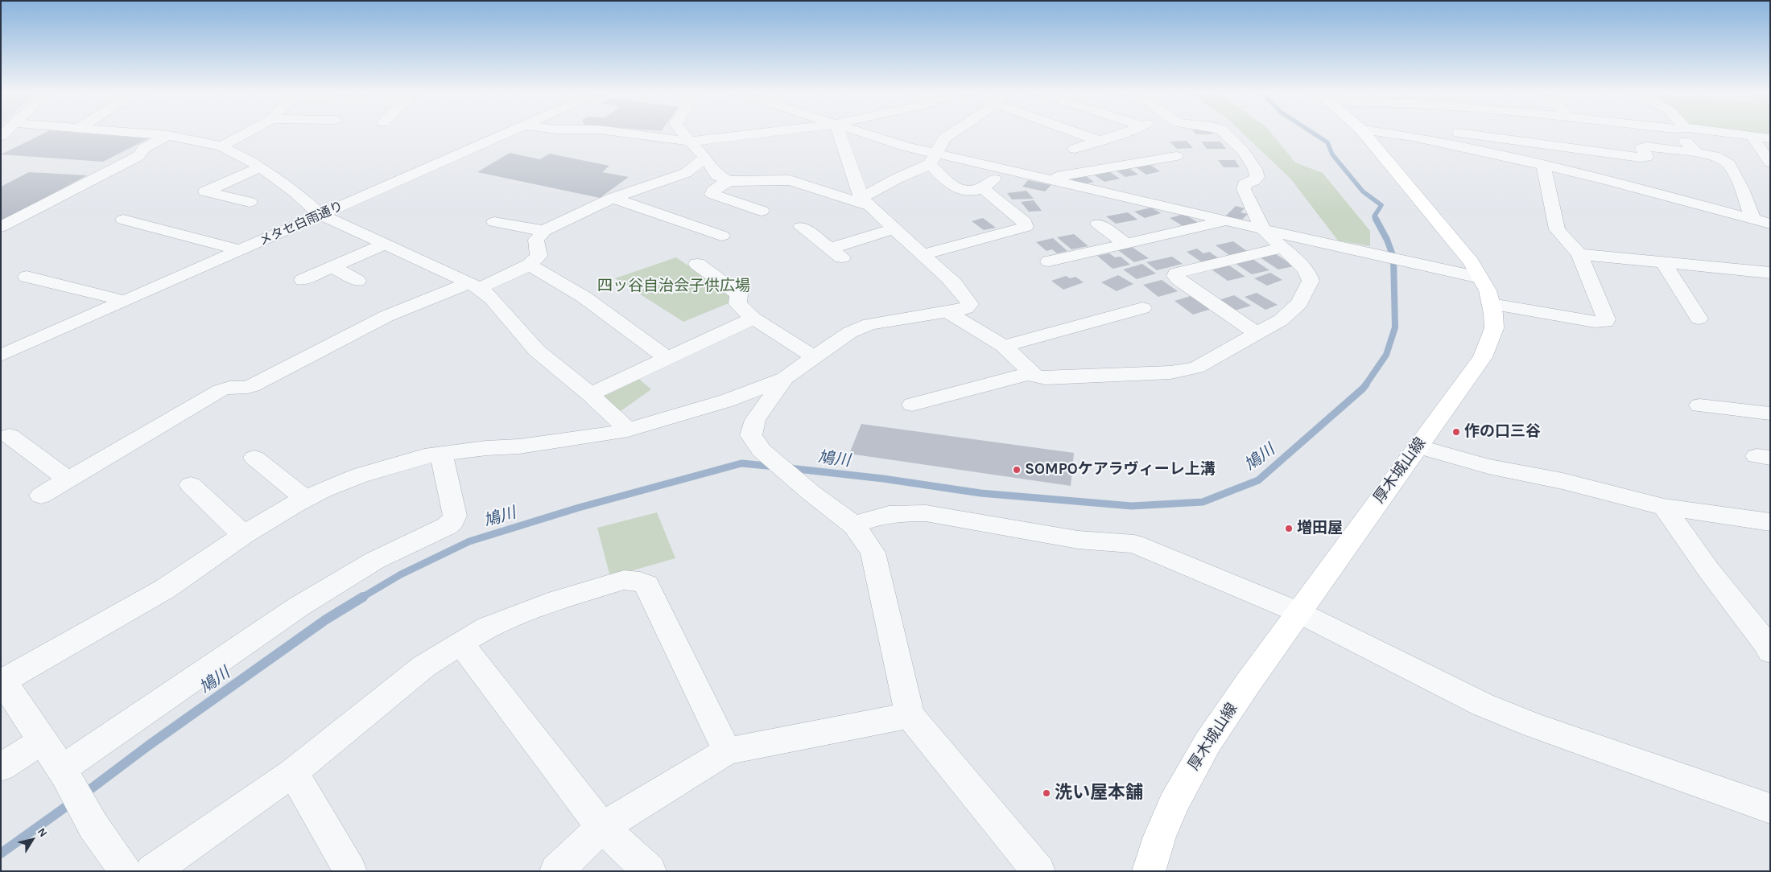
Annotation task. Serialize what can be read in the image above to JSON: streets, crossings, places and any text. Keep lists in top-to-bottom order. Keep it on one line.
{"streets":{"main road":["厚木城山線"],"street":["メタセ白雨通り"]},"water":["鳩川"],"parks":["四ッ谷自治会子供広場"],"places":["作の口三谷","SOMPOケアラヴィーレ上溝","増田屋","洗い屋本舗"],"north":"top right"}
